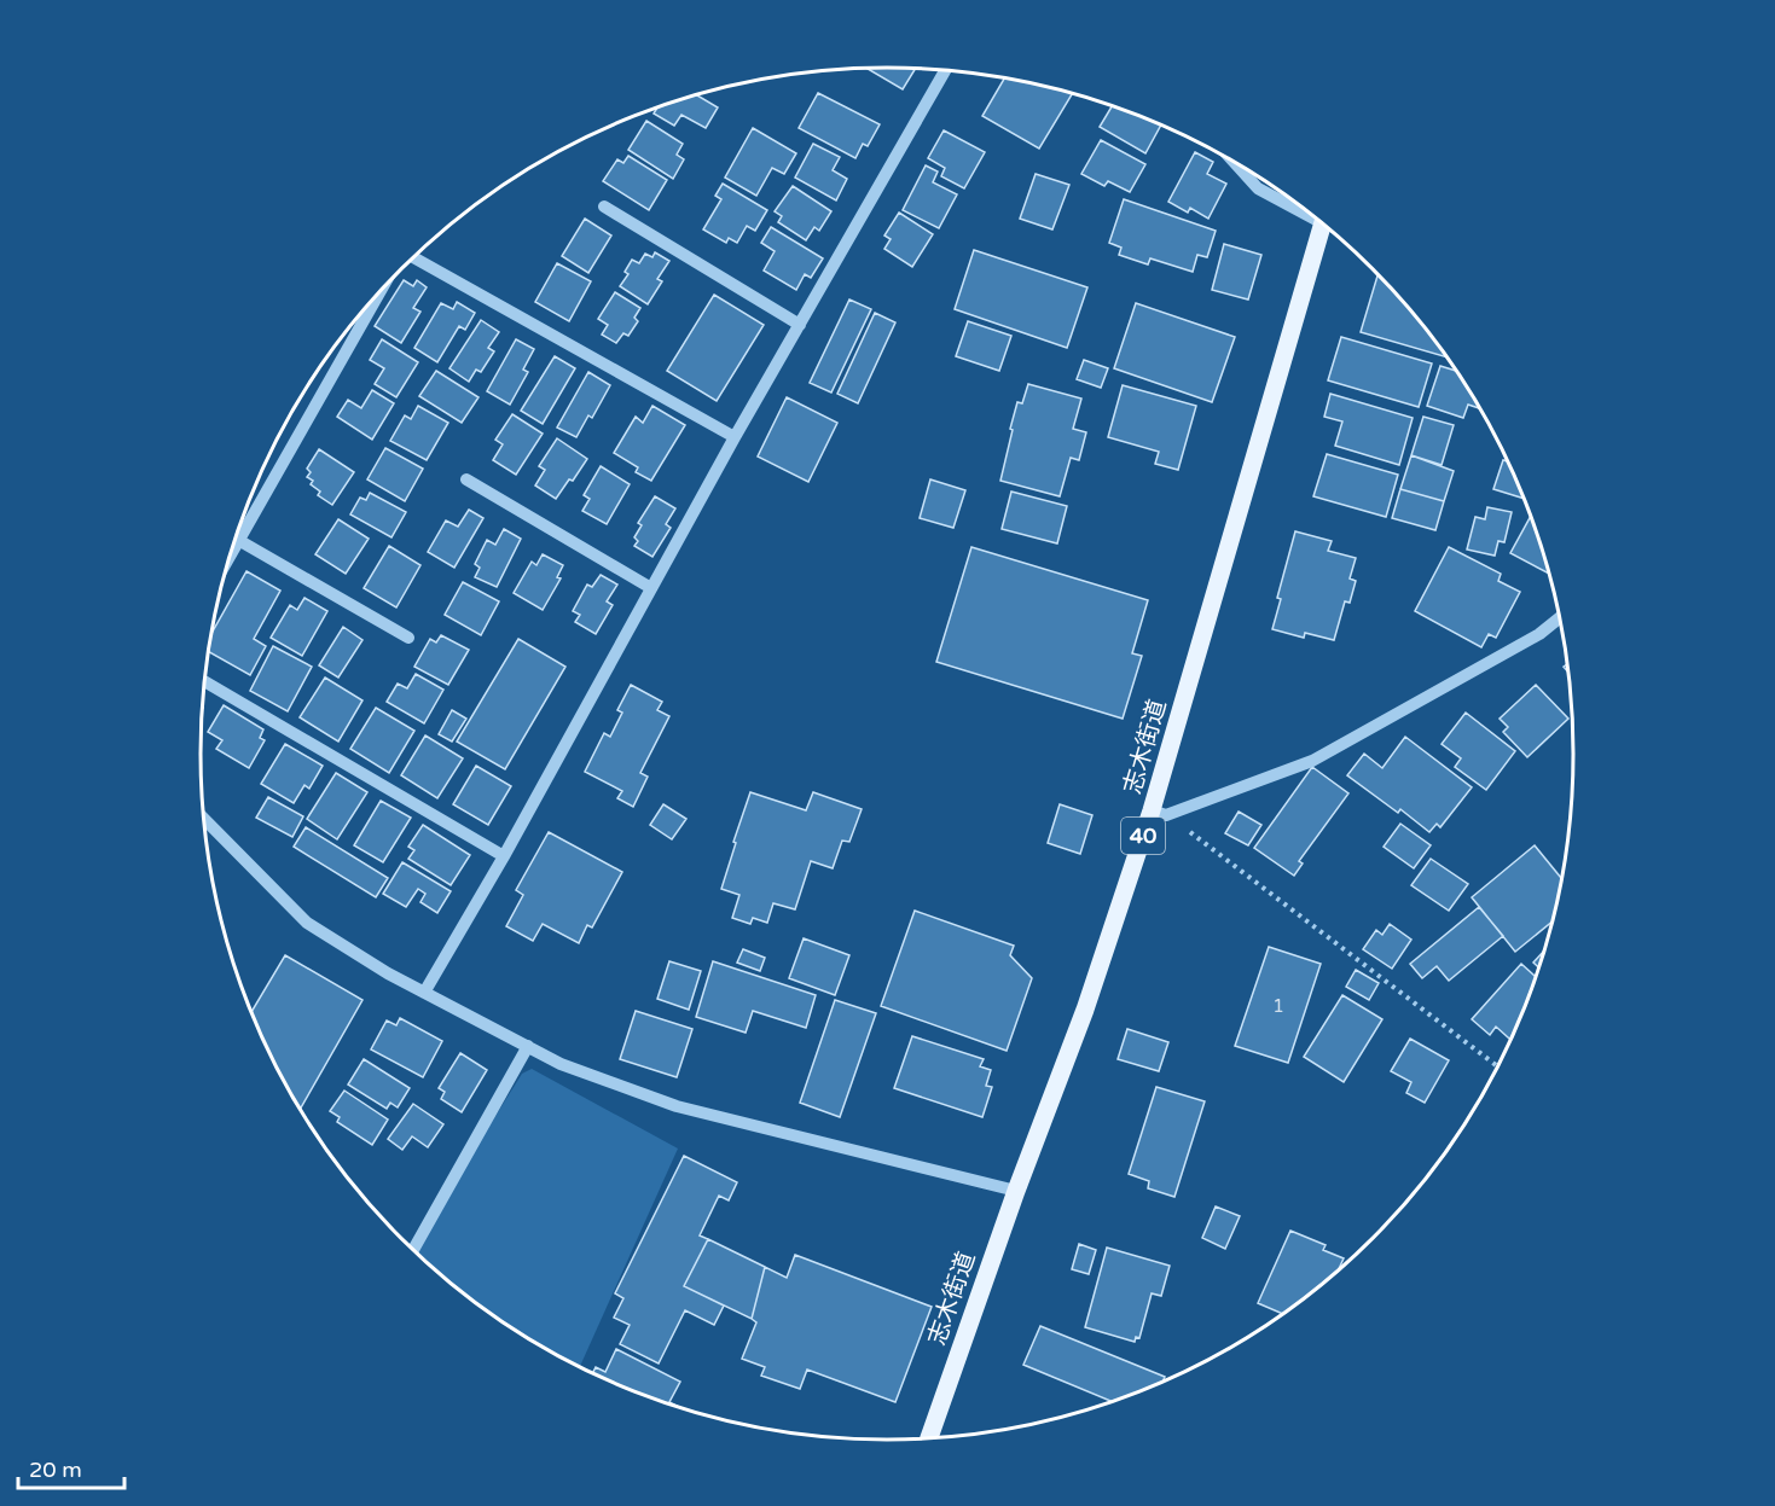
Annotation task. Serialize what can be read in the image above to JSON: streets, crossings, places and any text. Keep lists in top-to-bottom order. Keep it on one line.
{"streets":{"main road":["志木街道","40"]},"house_numbers":["1"],"scale_bar":"20 m"}
